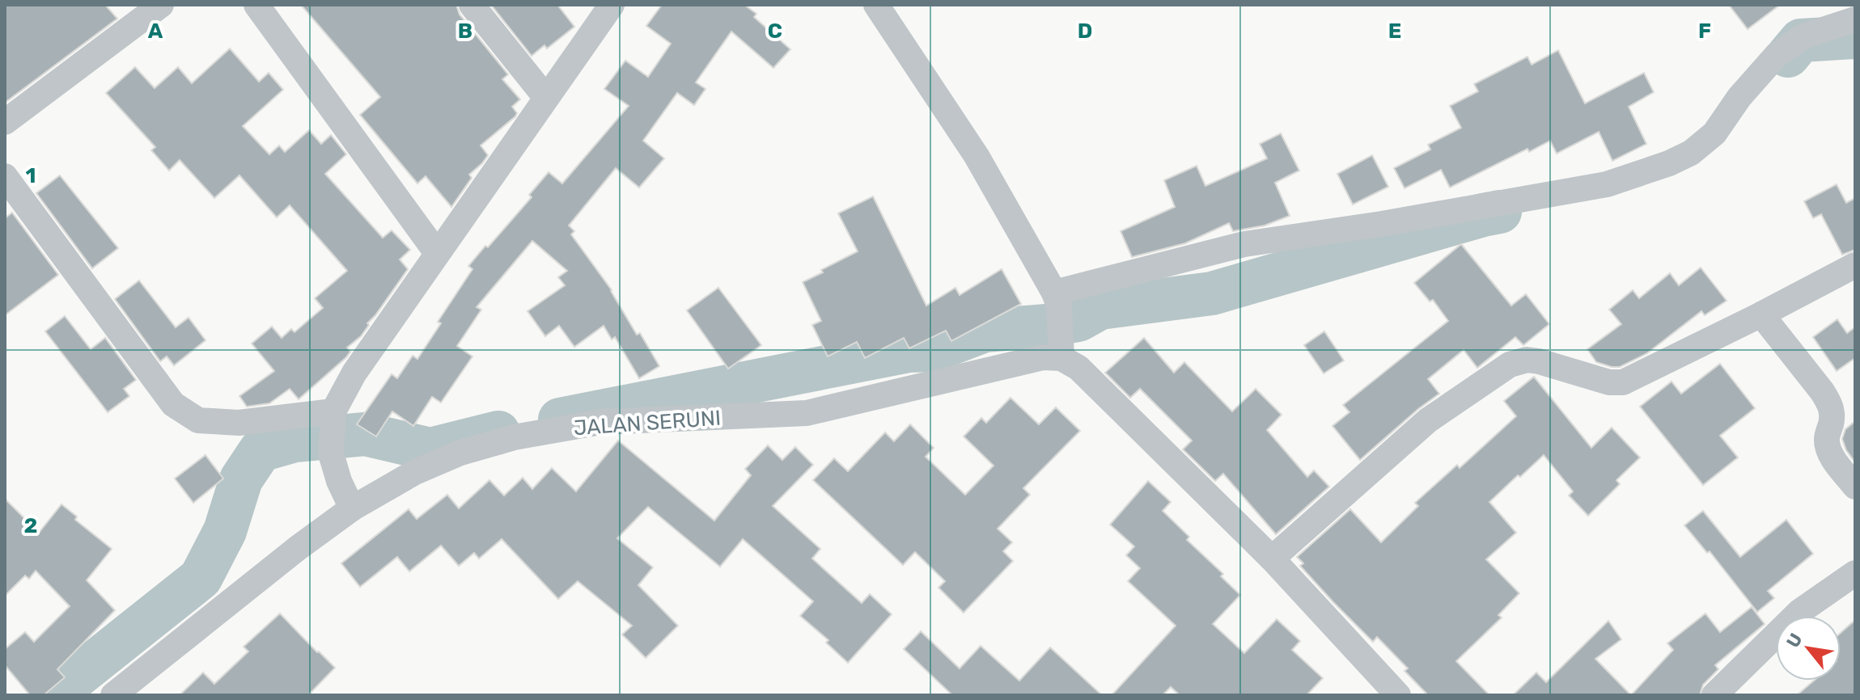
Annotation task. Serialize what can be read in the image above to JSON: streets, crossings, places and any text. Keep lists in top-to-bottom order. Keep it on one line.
{"streets":{"street":["JALAN SERUNI"]},"north":"top left","grid":{"columns":["A","B","C","D","E","F"],"rows":["1","2"]}}
